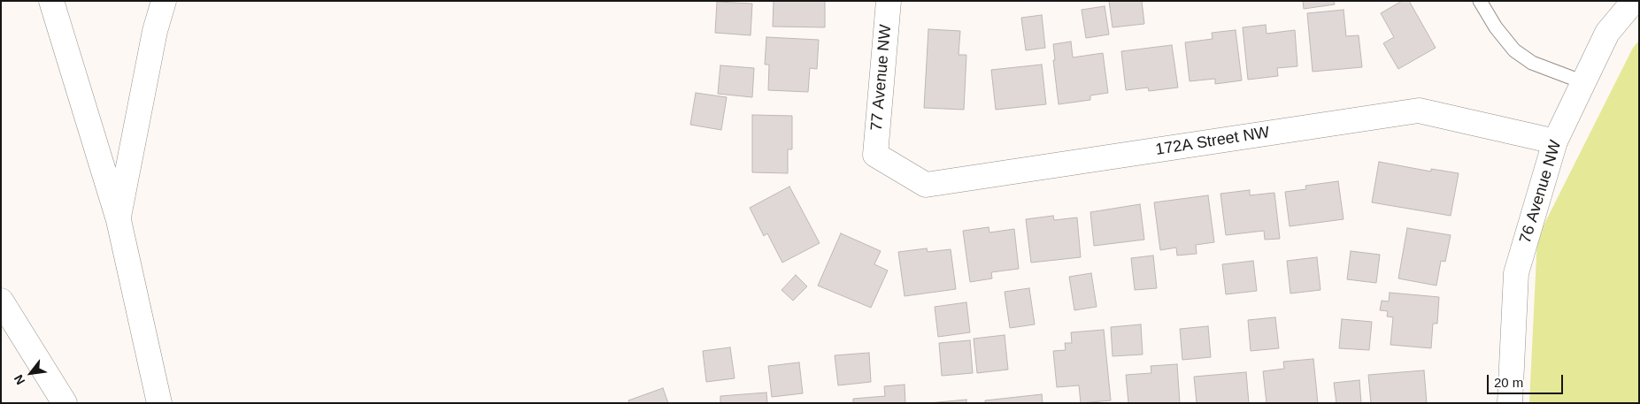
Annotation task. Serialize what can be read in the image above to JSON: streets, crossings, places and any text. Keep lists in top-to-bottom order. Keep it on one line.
{"streets":{"main road":["77 Avenue NW","172A Street NW","76 Avenue NW"]},"crossings":[["77 Avenue NW","172A Street NW"],["172A Street NW","76 Avenue NW"]],"scale_bar":"20 m","north":"bottom left"}
